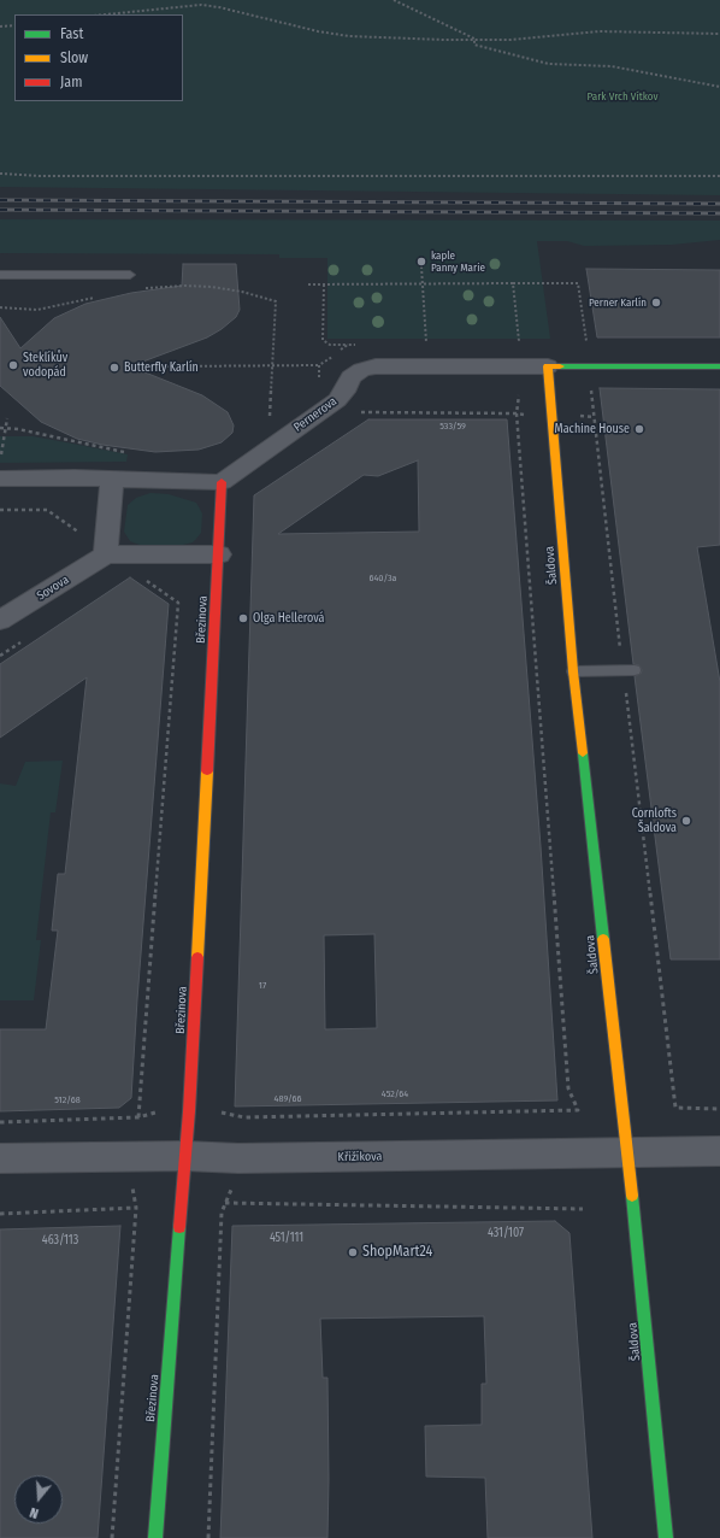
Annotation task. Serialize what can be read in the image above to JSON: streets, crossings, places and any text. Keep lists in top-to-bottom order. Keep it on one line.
{"streets":{"street":["Pernerova","Šaldova","Sovova","Březinova","Křižíkova"]},"crossings":[["Pernerova","Šaldova"],["Pernerova","Březinova"],["Šaldova","Křižíkova"],["Březinova","Křižíkova"]],"parks":["Park Vrch Vítkov"],"places":["kaple Panny Marie","Perner Karlín","Steklíkův vodopád","Butterfly Karlín","Machine House","Olga Hellerová","Cornlofts Šaldova","ShopMart24"],"house_numbers":["533/59","640/3a","17","452/64","489/66","512/68","431/107","451/111","463/113"],"legend":["Fast","Slow","Jam"],"north":"bottom"}
